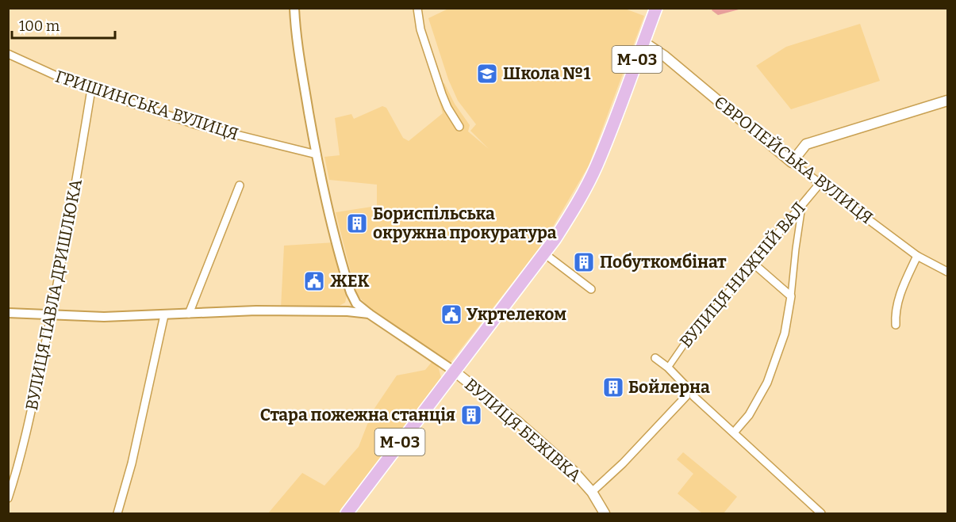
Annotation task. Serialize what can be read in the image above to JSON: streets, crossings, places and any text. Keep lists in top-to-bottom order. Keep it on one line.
{"streets":{"highway":["М-03"],"main road":["ЄВРОПЕЙСЬКА ВУЛИЦЯ","ВУЛИЦЯ БЕЖІВКА"],"street":["ГРИШИНСЬКА ВУЛИЦЯ","ВУЛИЦЯ НИЖНІЙ ВАЛ","ВУЛИЦЯ ПАВЛА ДРИШЛЮКА"]},"crossings":[["М-03","ЄВРОПЕЙСЬКА ВУЛИЦЯ"],["М-03","ВУЛИЦЯ БЕЖІВКА"],["ГРИШИНСЬКА ВУЛИЦЯ","ВУЛИЦЯ ПАВЛА ДРИШЛЮКА"],["ЄВРОПЕЙСЬКА ВУЛИЦЯ","ВУЛИЦЯ НИЖНІЙ ВАЛ"]],"places":{"school or university":["Школа №1"],"building":["Бориспільська окружна прокуратура","Побуткомбінат","Бойлерна","Стара пожежна станція"],"public building":["ЖЕК","Укртелеком"]},"scale_bar":"100 m"}
